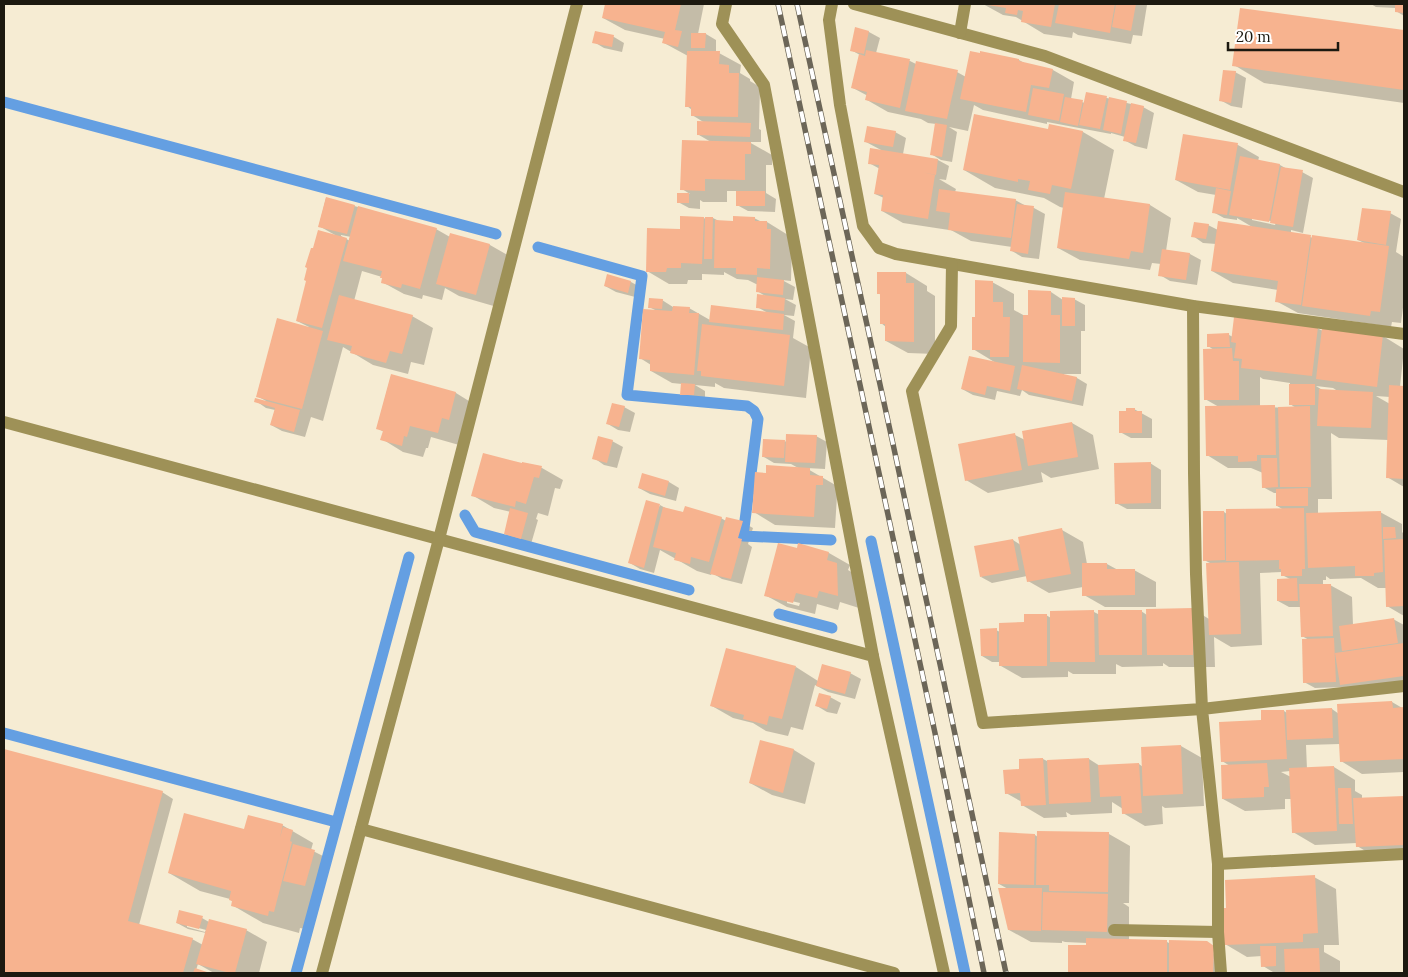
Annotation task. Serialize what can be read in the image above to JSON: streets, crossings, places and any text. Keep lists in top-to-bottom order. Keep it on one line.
{"scale_bar":"20 m"}
